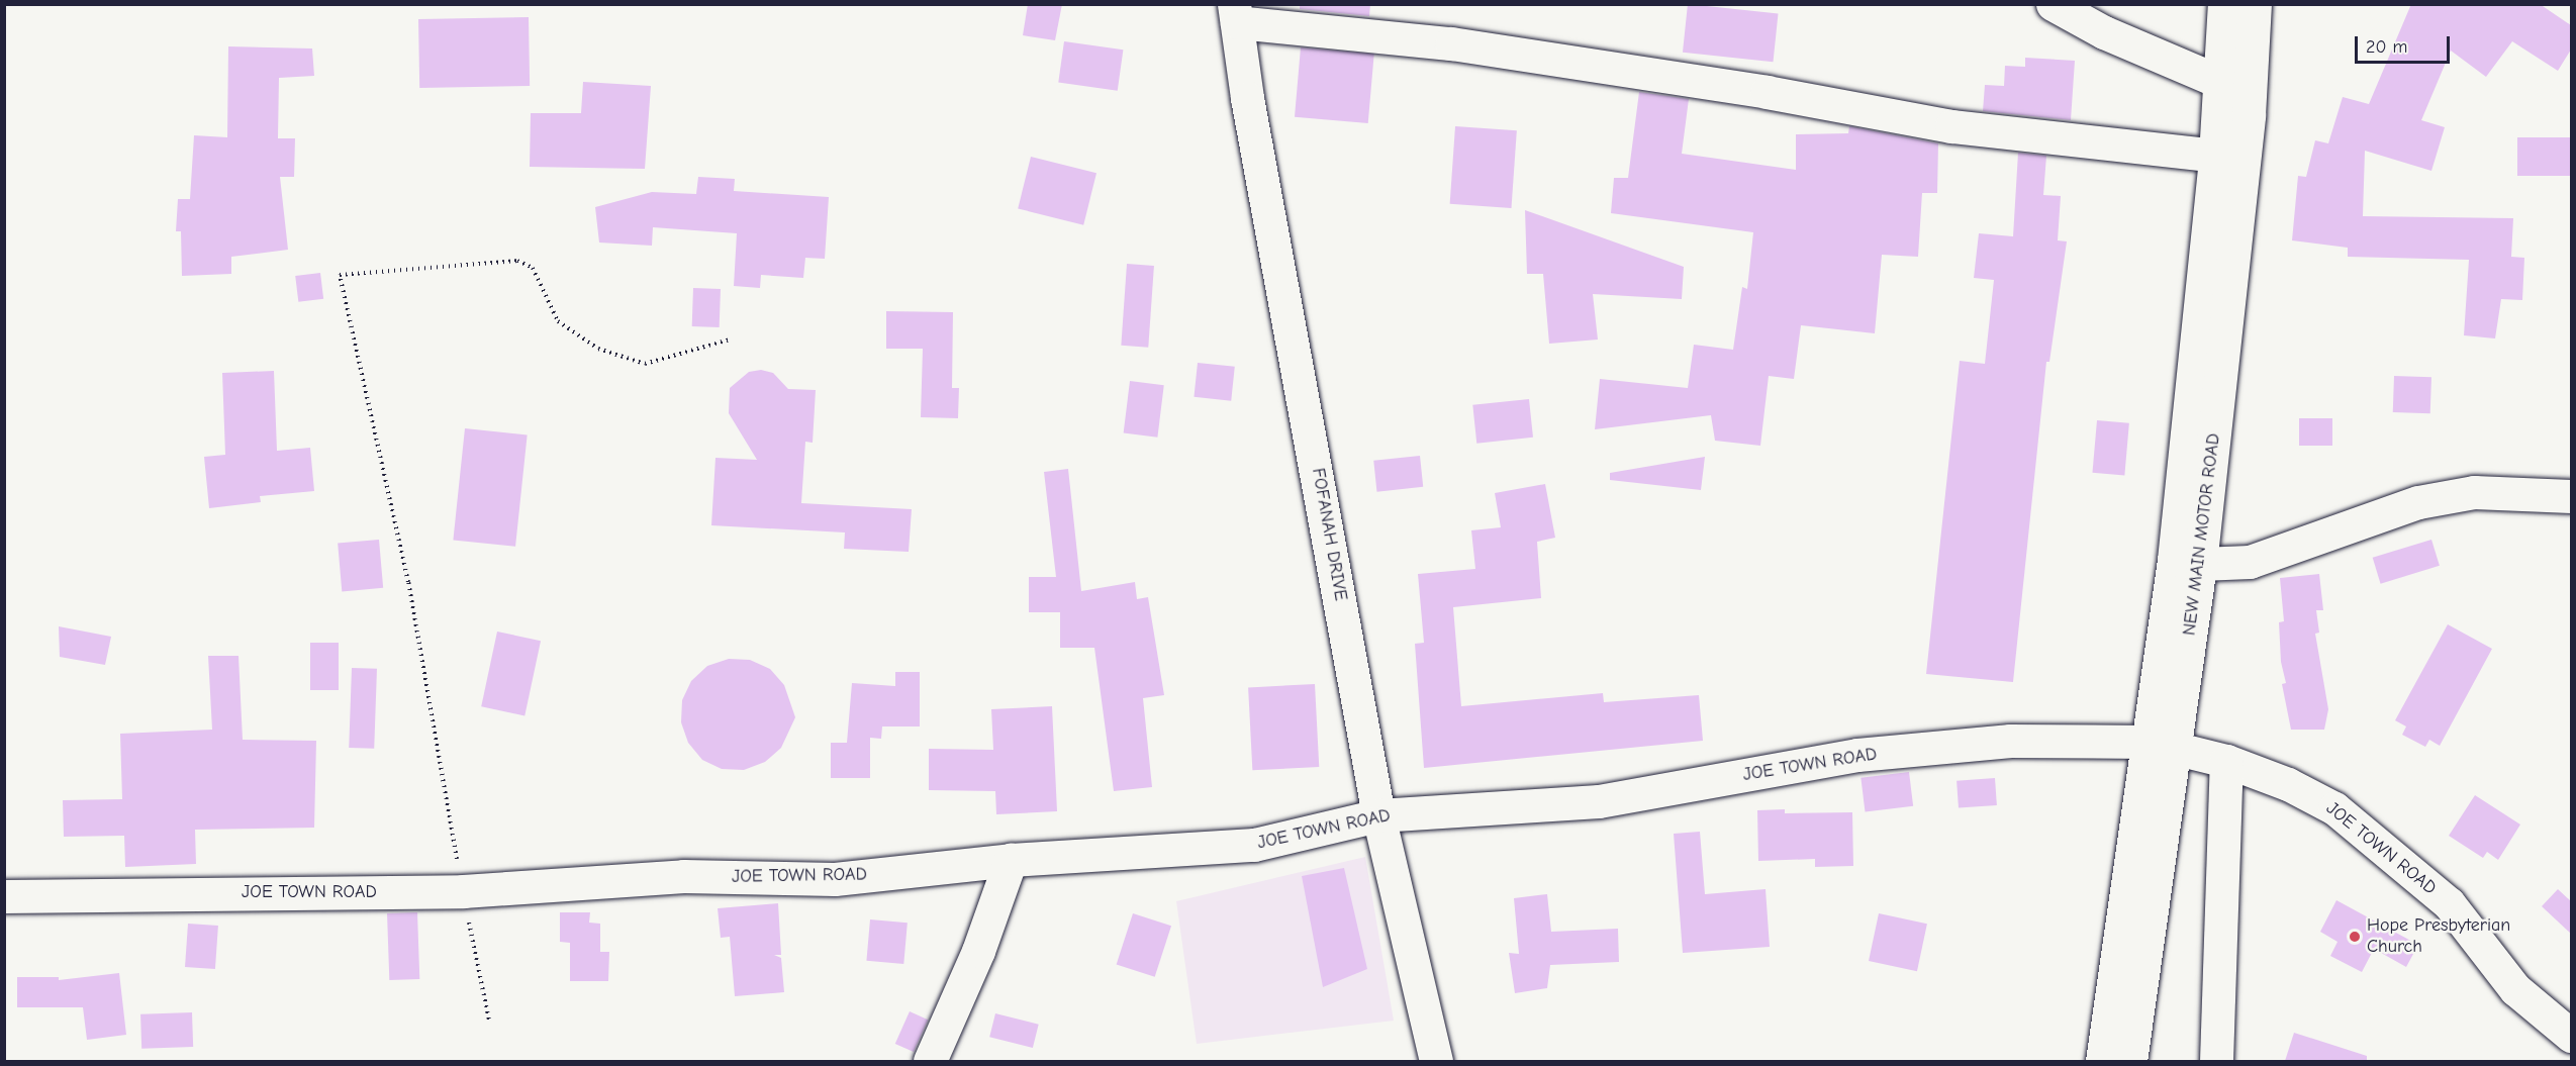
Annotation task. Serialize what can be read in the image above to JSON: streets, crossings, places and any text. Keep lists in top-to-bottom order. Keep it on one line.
{"streets":{"main road":["FOFANAH DRIVE","NEW MAIN MOTOR ROAD","JOE TOWN ROAD"]},"crossings":[["FOFANAH DRIVE","JOE TOWN ROAD"],["NEW MAIN MOTOR ROAD","JOE TOWN ROAD"]],"places":["Hope Presbyterian Church"],"scale_bar":"20 m"}
